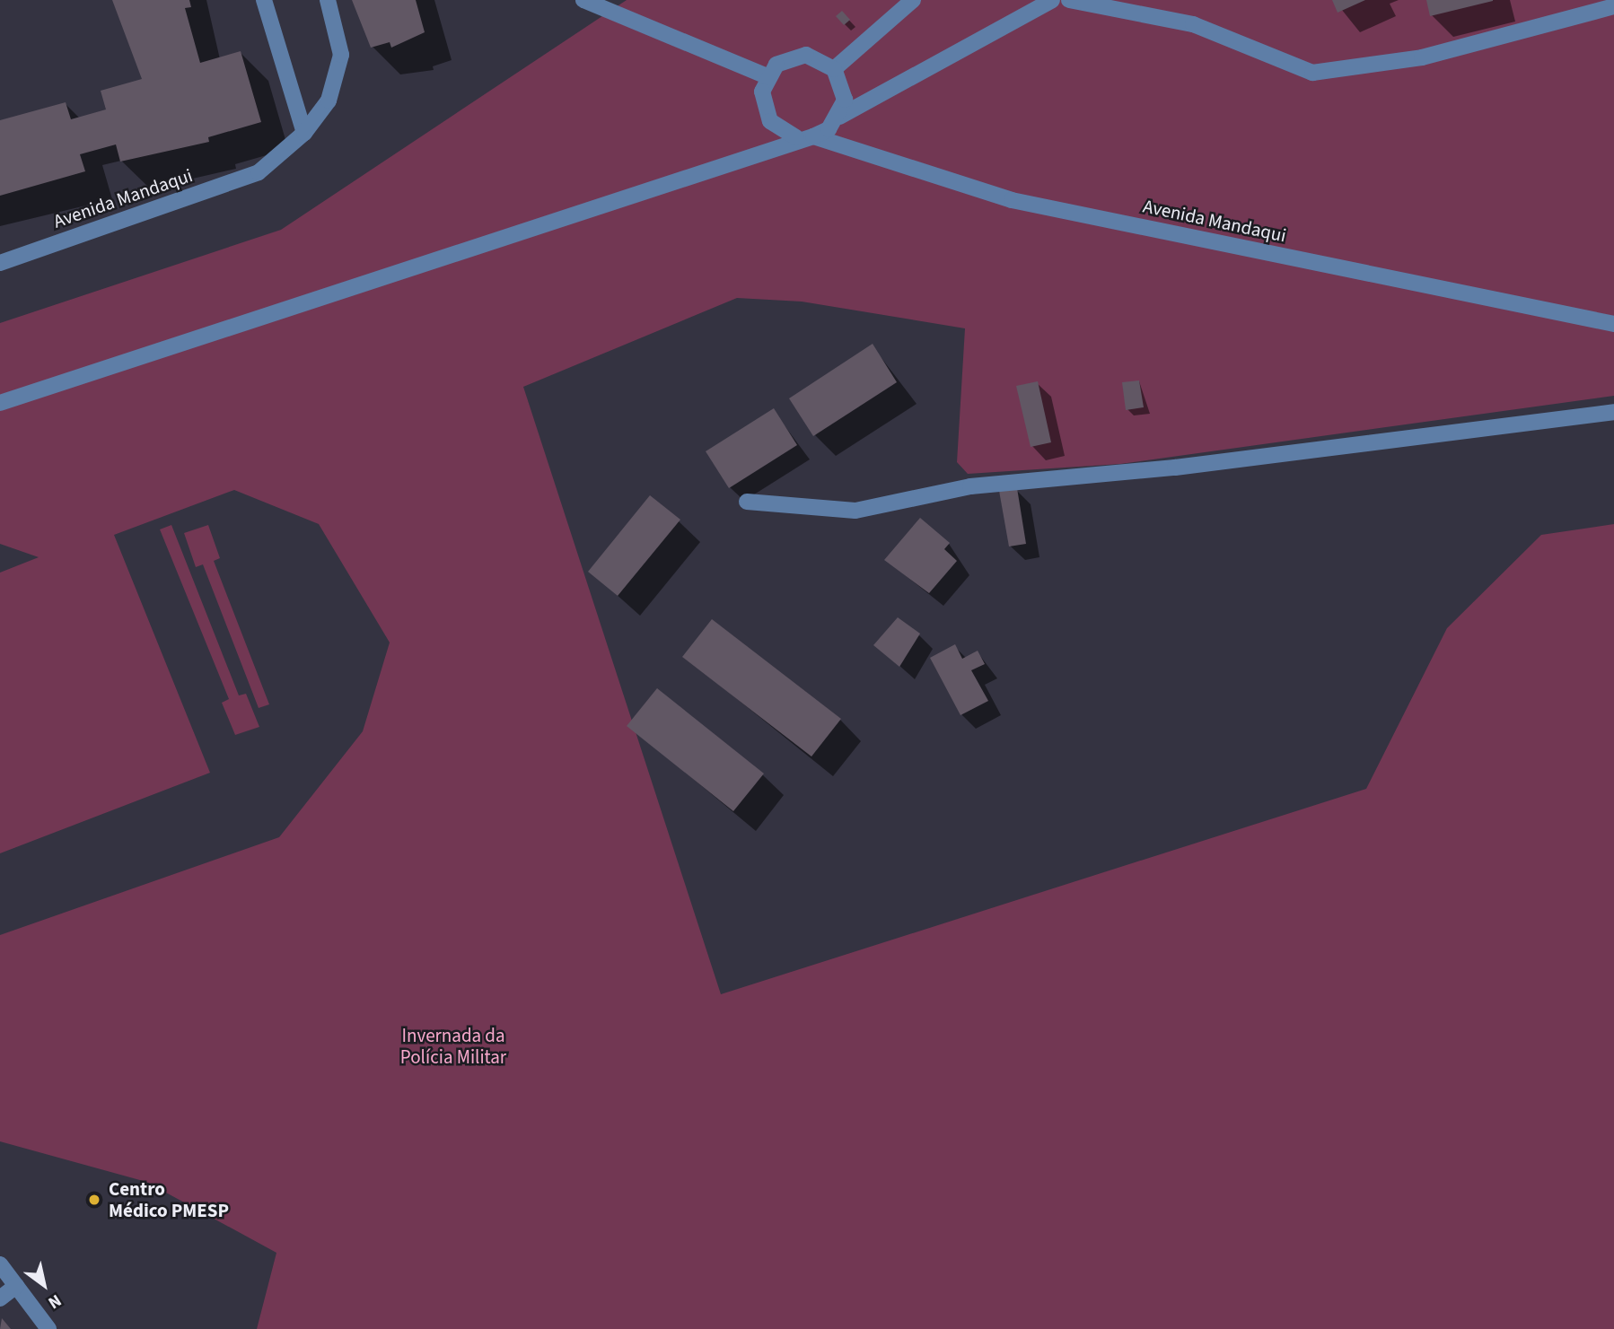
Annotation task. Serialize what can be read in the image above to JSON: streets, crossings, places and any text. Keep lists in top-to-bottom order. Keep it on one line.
{"streets":{"street":["Avenida Mandaqui"]},"parks":["Invernada da Polícia Militar"],"places":["Centro Médico PMESP"],"north":"bottom right"}
